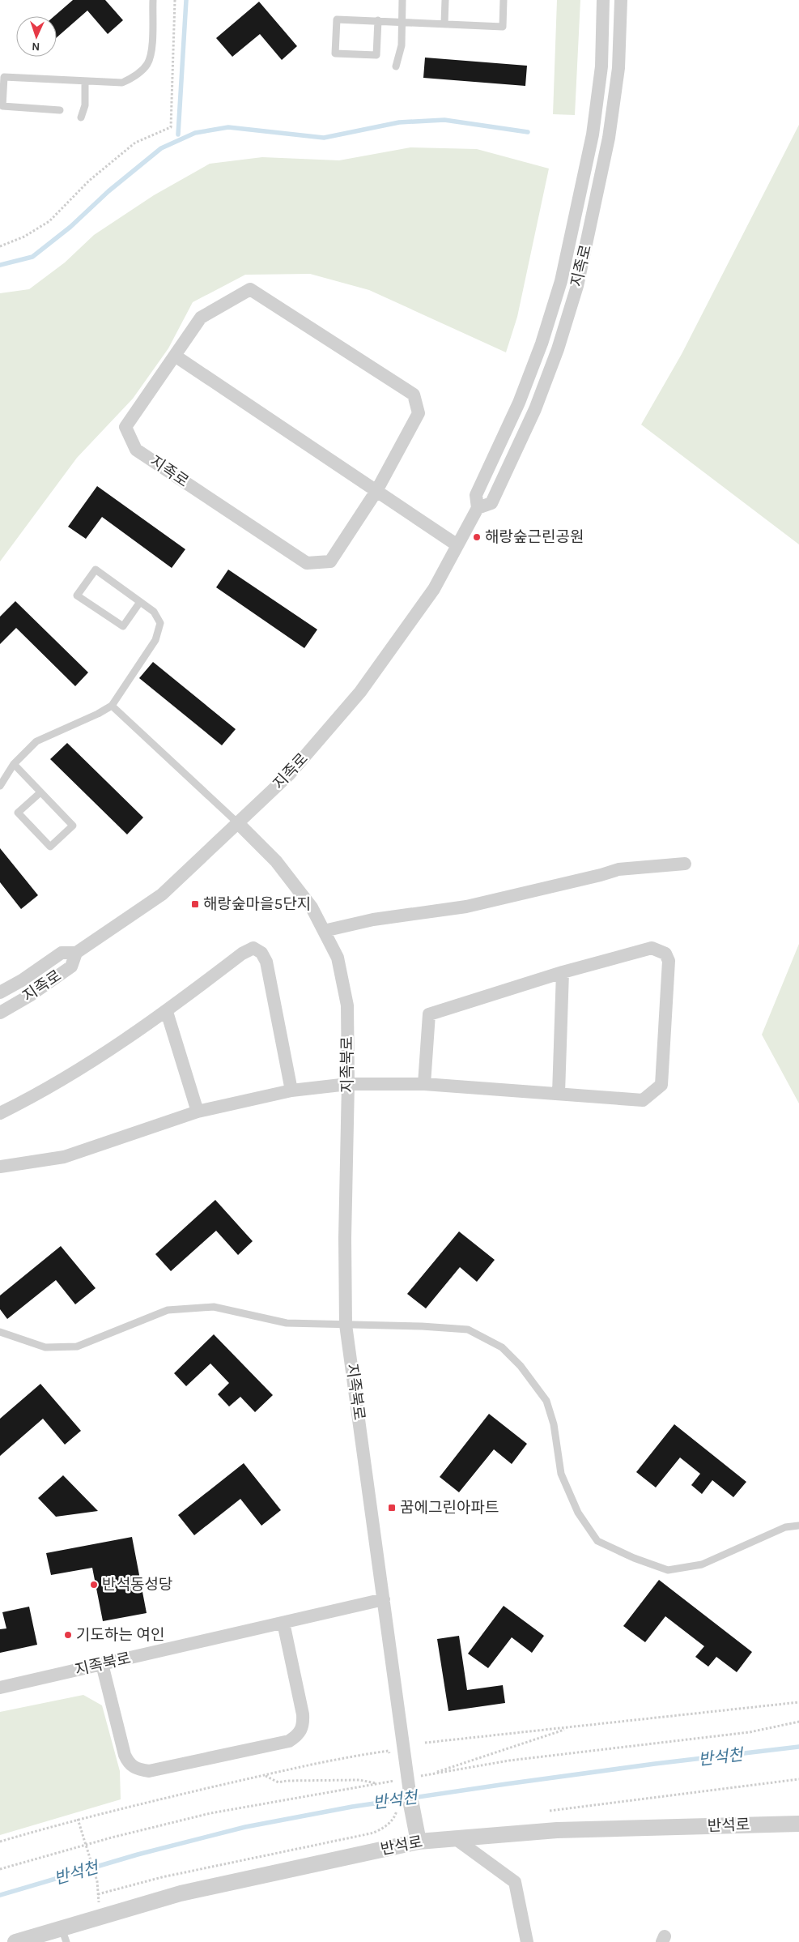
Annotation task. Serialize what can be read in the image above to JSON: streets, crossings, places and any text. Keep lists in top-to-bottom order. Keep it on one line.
{"streets":{"street":["지족로","지족북로","반석로"]},"crossings":[["지족로","지족북로"]],"water":["반석천"],"places":{"other":["해랑숲근린공원","반석동성당","기도하는 여인"],"transit":["해랑숲마을5단지","꿈에그린아파트"]},"north":"bottom"}
